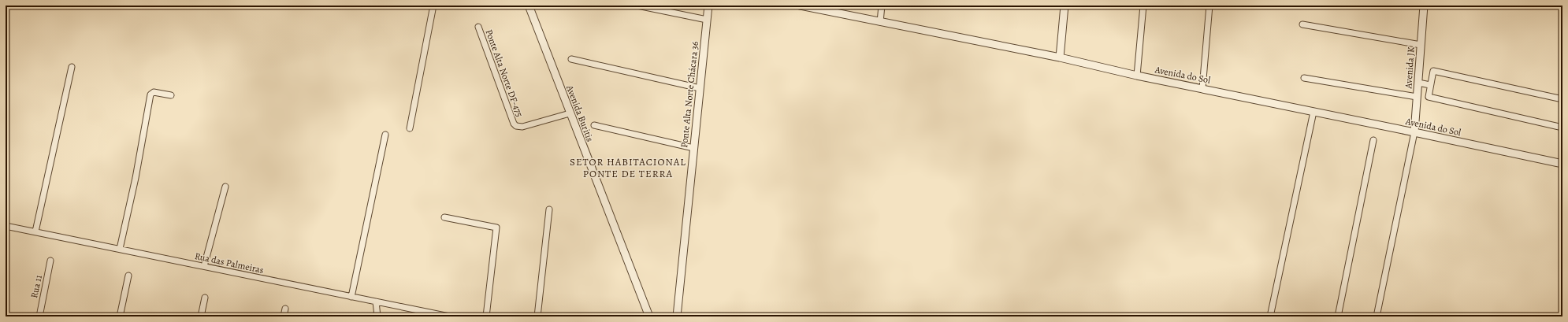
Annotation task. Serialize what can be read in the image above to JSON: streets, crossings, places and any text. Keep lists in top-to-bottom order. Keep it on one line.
{"streets":{"street":["Avenida JK","Ponte Alta Norte DF-475","Avenida do Sol","Ponte Alta Norte Chácara 36","Avenida Buritis","Rua das Palmeiras","Rua 11"]},"crossings":[["Avenida JK","Avenida do Sol"],["Ponte Alta Norte DF-475","Avenida Buritis"]],"districts":["SETOR HABITACIONAL PONTE DE TERRA"]}
